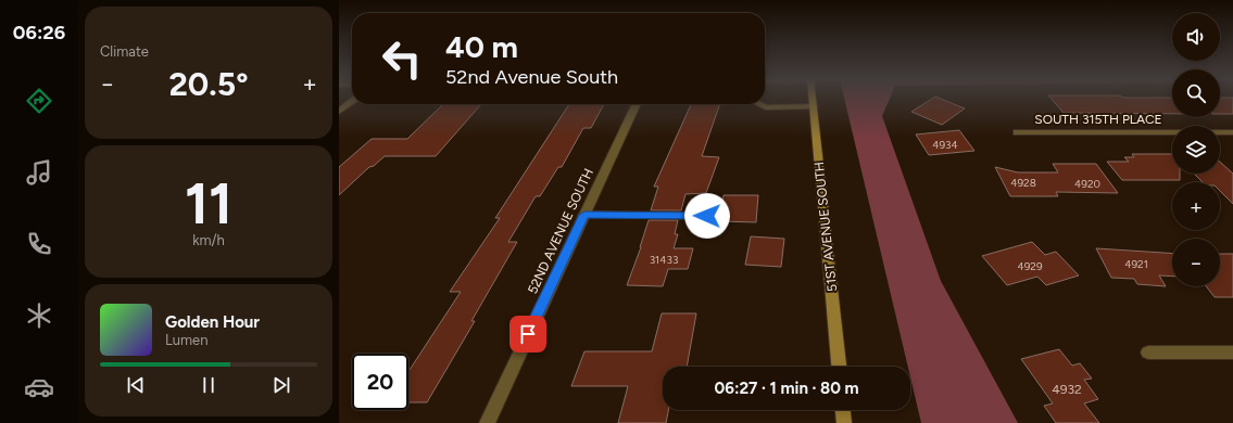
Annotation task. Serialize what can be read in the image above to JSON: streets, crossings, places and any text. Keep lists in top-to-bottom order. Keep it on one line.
{"streets":{"main road":["51ST AVENUE SOUTH"],"street":["SOUTH 315TH PLACE","52ND AVENUE SOUTH"]},"house_numbers":["4934","4928","4920","31433","4921","4929","4932"],"page":{"tabs":"06:26","tile":["Climate",["11","km/h"]],"map_buttons":["+","−"],"turn":["40 m","52nd Avenue South"],"heat":["−","20.5°","+"],"song":["Golden Hour","Lumen"],"limit":"20","trip":"06:27 · 1 min · 80 m"}}
